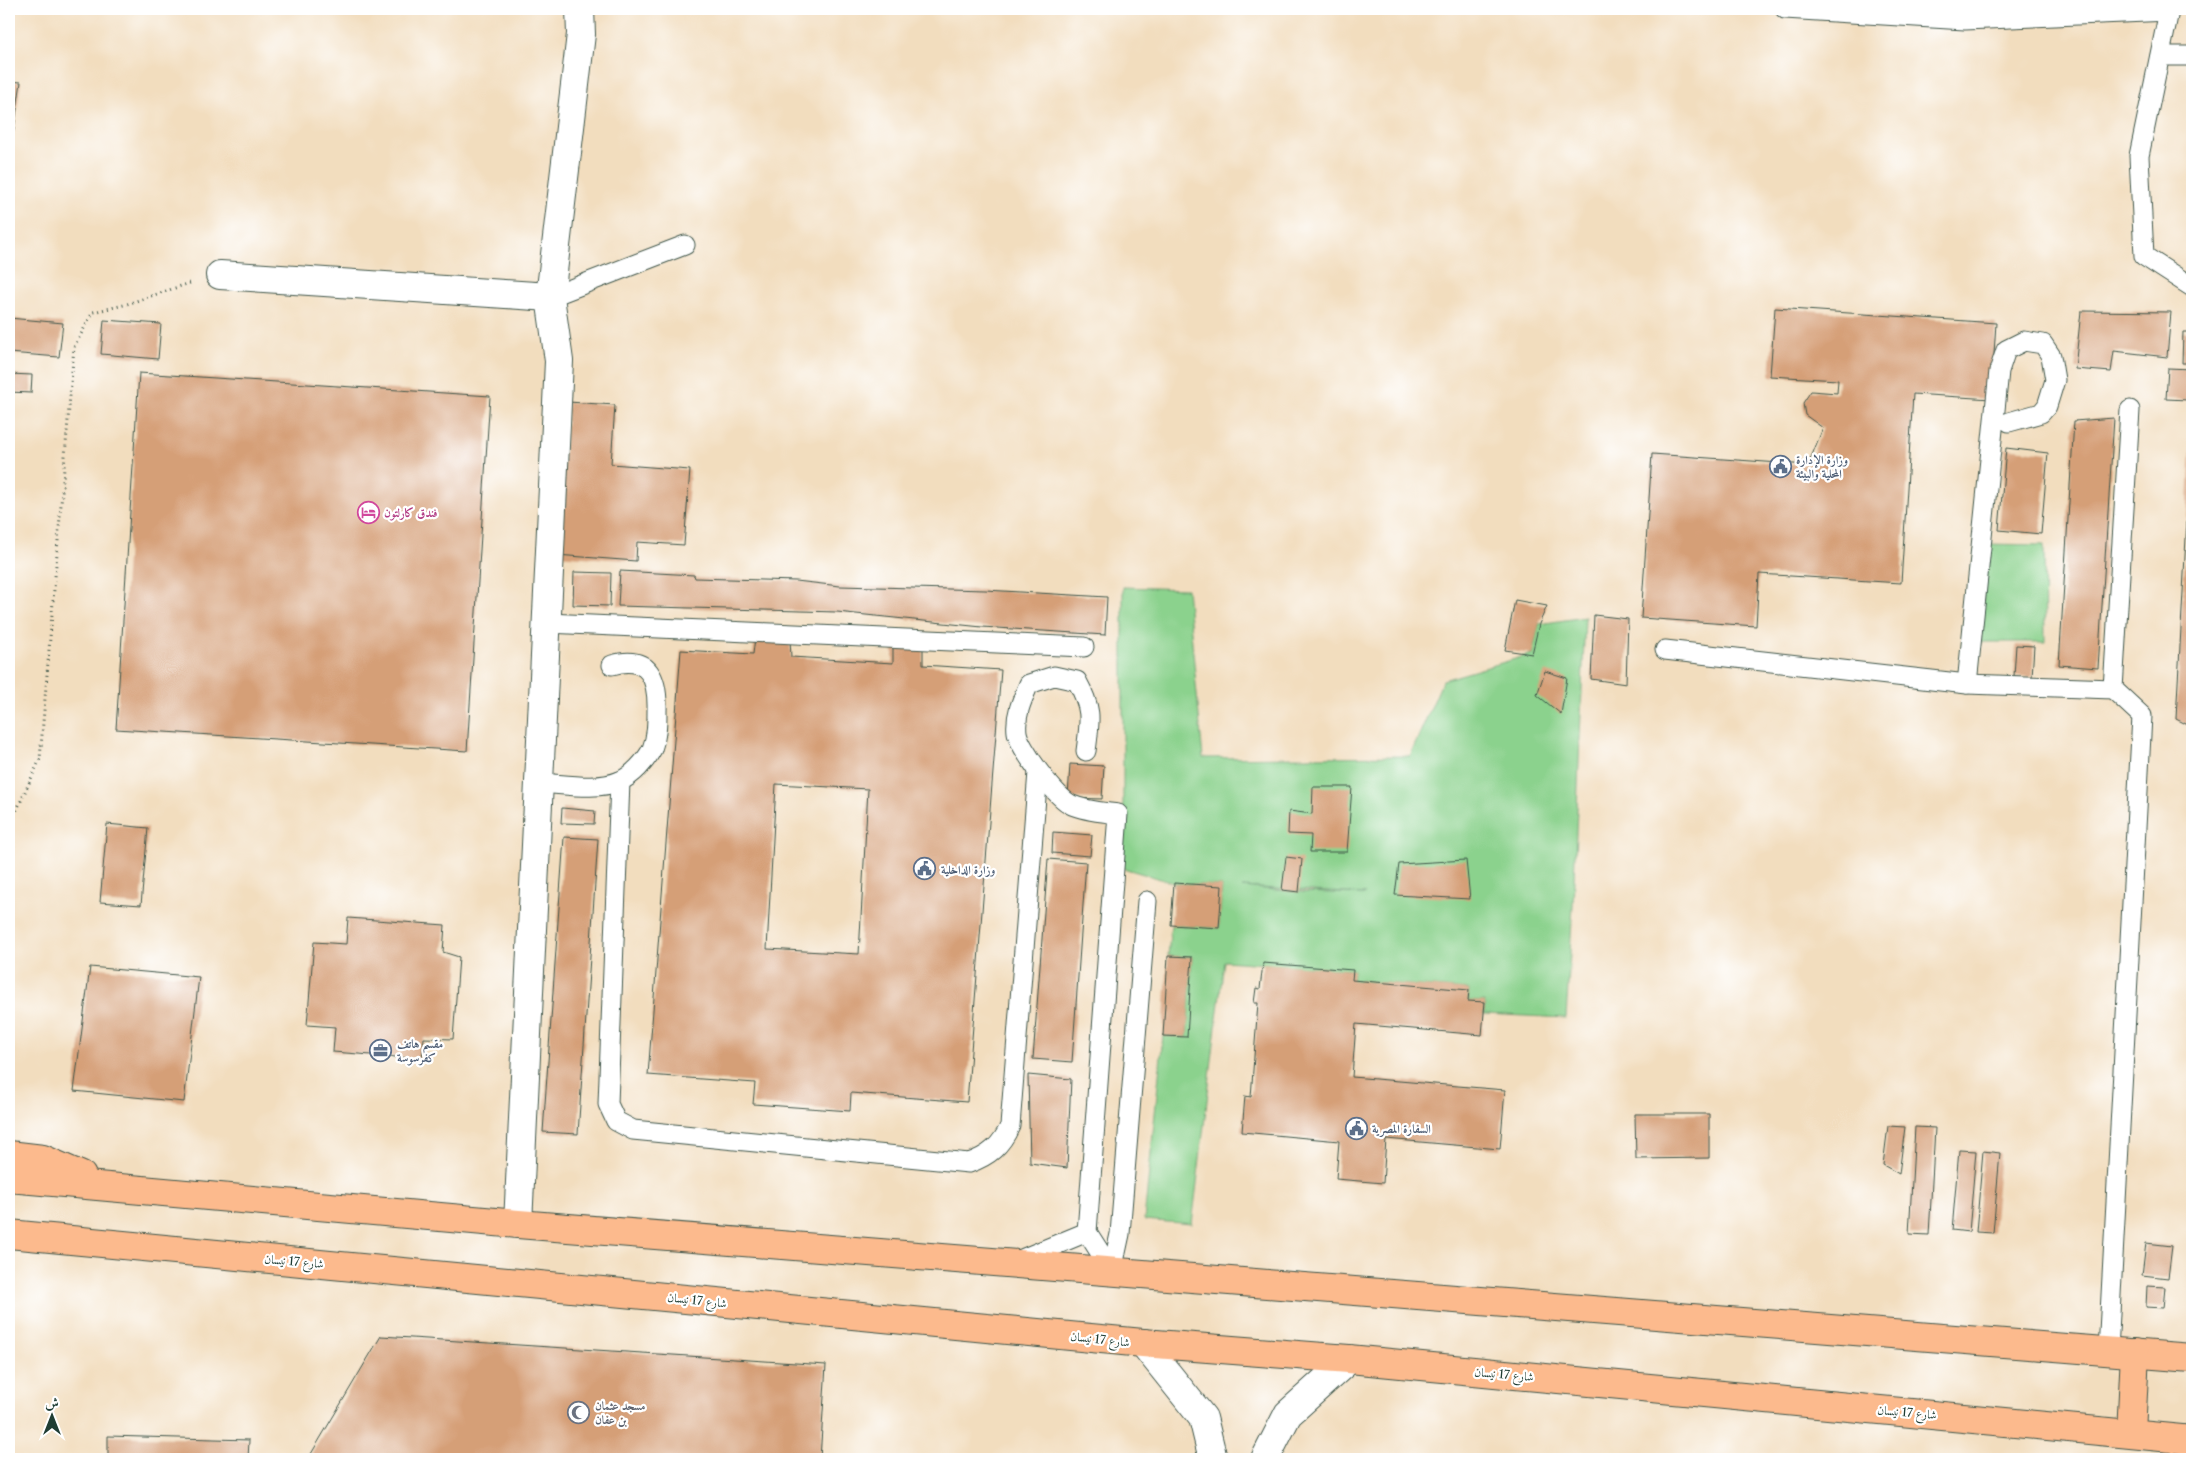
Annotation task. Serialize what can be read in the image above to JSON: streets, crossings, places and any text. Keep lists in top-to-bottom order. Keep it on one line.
{"streets":{"main road":["شارع 17 نيسان"]},"places":{"public building":["وزارة الإدارة المحلية والبيئة","وزارة الداخلية","السفارة المصرية"],"hotel":["فندق كارلتون"],"office":["مقسم هاتف كفرسوسة"],"mosque":["مسجد عثمان بن عفان"]},"north":"top"}
